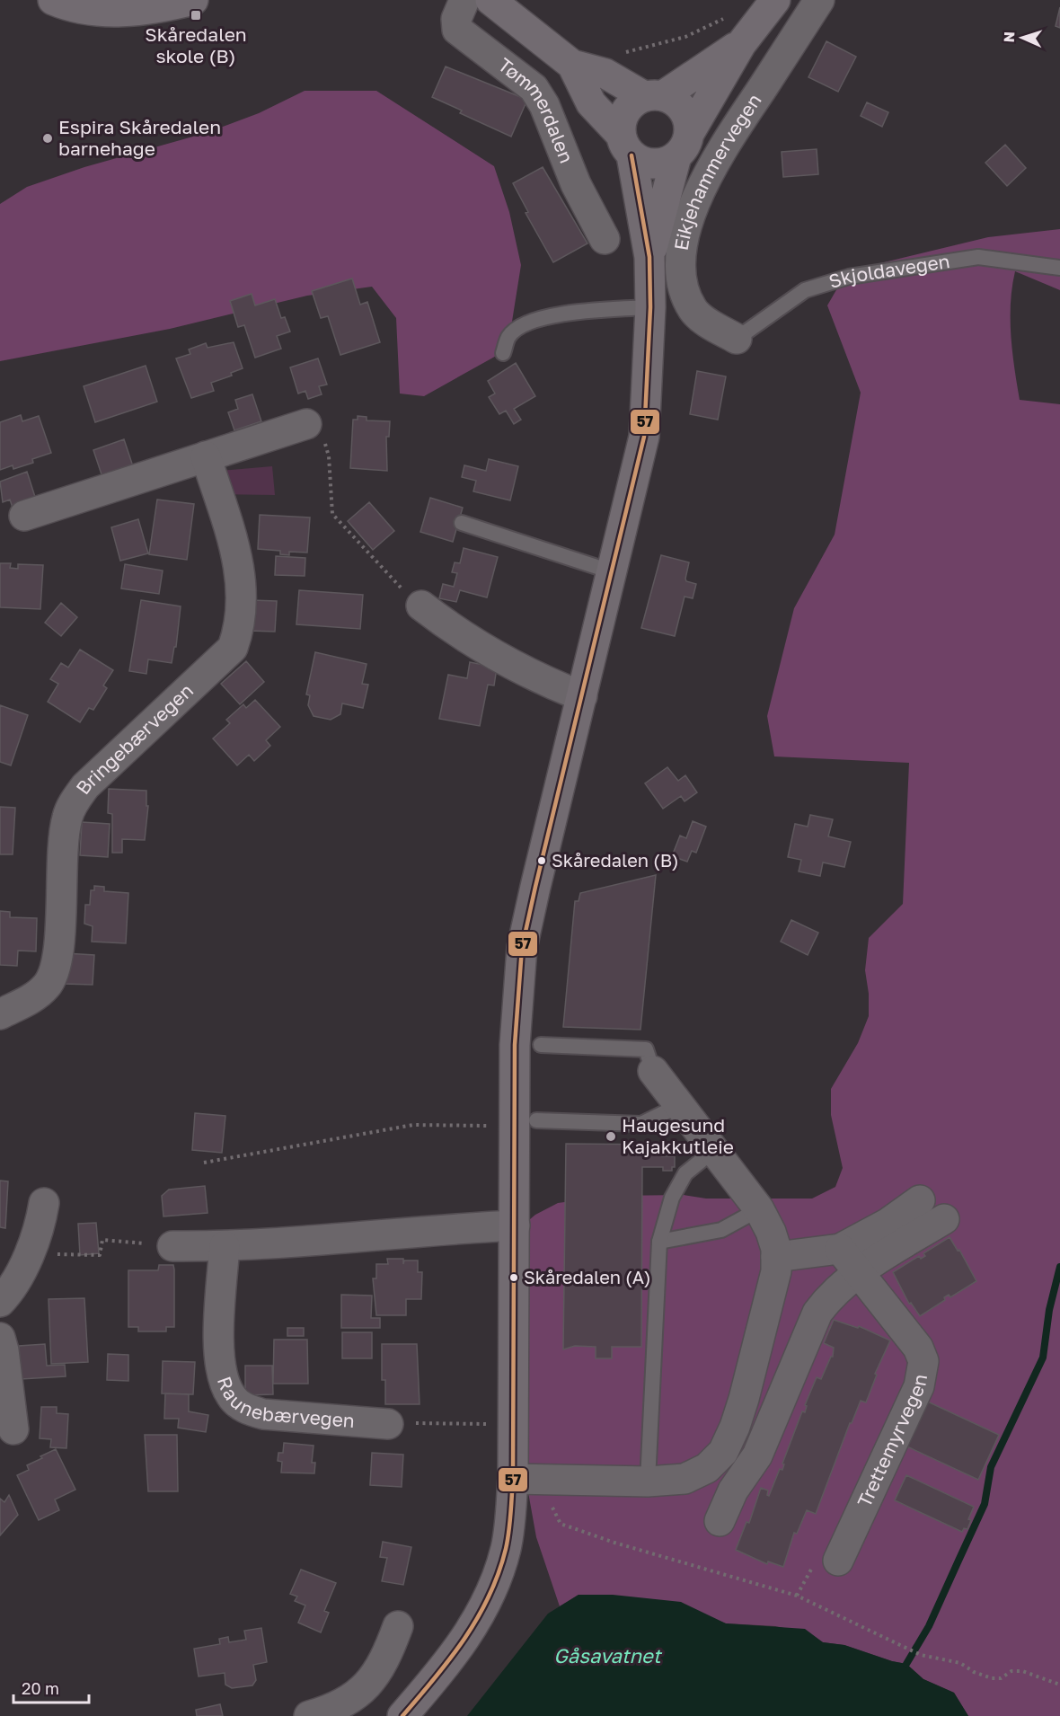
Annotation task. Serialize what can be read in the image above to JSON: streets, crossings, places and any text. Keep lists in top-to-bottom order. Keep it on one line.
{"streets":{"street":["Tømmerdalen","Eikjehammervegen","Bringebærvegen","Raunebærvegen","Trettemyrvegen"],"lane":["Skjoldavegen"]},"crossings":[["Eikjehammervegen","Skjoldavegen"]],"water":["Gåsavatnet"],"places":{"transit":["Skåredalen skole (B)"],"other":["Espira Skåredalen barnehage","Skåredalen (B)","Haugesund Kajakkutleie","Skåredalen (A)"]},"lines":["transit line 57"],"scale_bar":"20 m","north":"left"}
